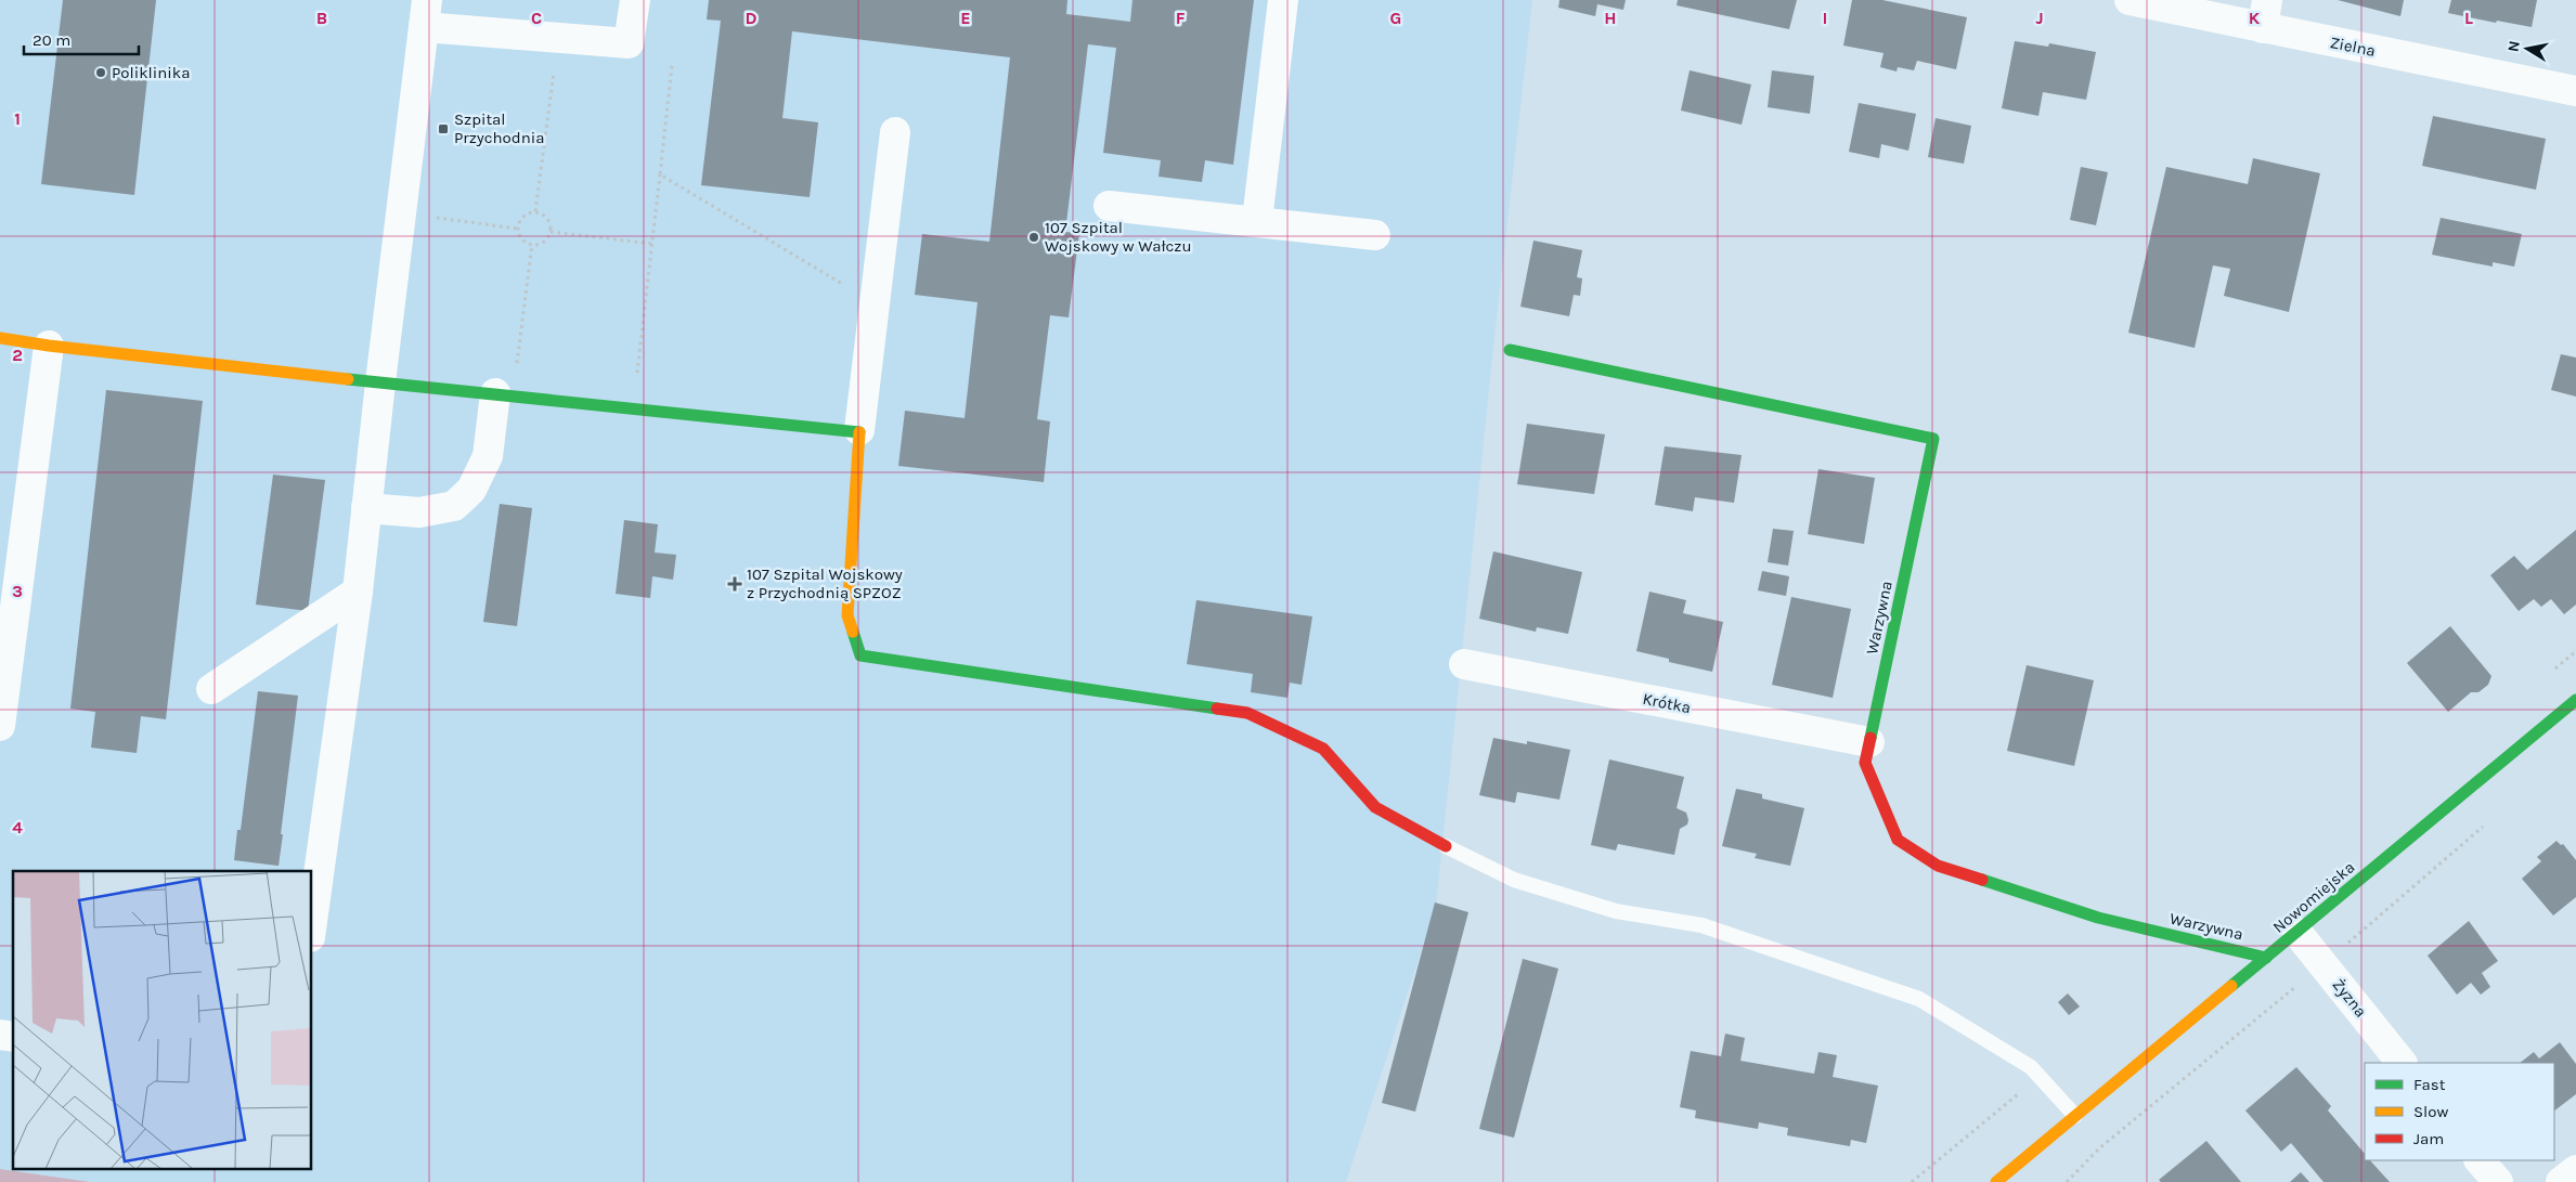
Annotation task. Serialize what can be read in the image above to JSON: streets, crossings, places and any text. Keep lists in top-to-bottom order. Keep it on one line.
{"streets":{"street":["Zielna","Warzywna","Krótka","Nowomiejska","Żyzna"]},"crossings":[["Warzywna","Krótka"],["Warzywna","Nowomiejska"],["Nowomiejska","Żyzna"]],"places":{"other":["Poliklinika","107 Szpital Wojskowy w Wałczu"],"transit":["Szpital Przychodnia"],"health":["107 Szpital Wojskowy z Przychodnią SPZOZ"]},"legend":["Fast","Slow","Jam"],"scale_bar":"20 m","north":"left","grid":{"columns":["B","C","D","E","F","G","H","I","J","K","L"],"rows":["1","2","3","4"]}}
